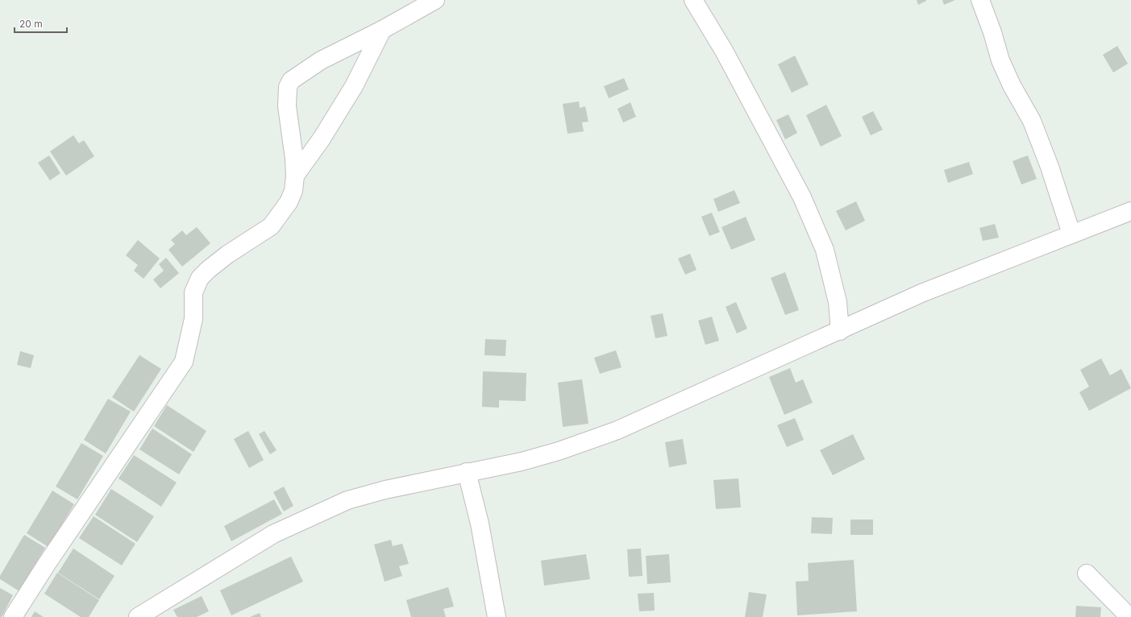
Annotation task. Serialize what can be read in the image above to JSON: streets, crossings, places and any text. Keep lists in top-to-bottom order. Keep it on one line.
{"scale_bar":"20 m"}
